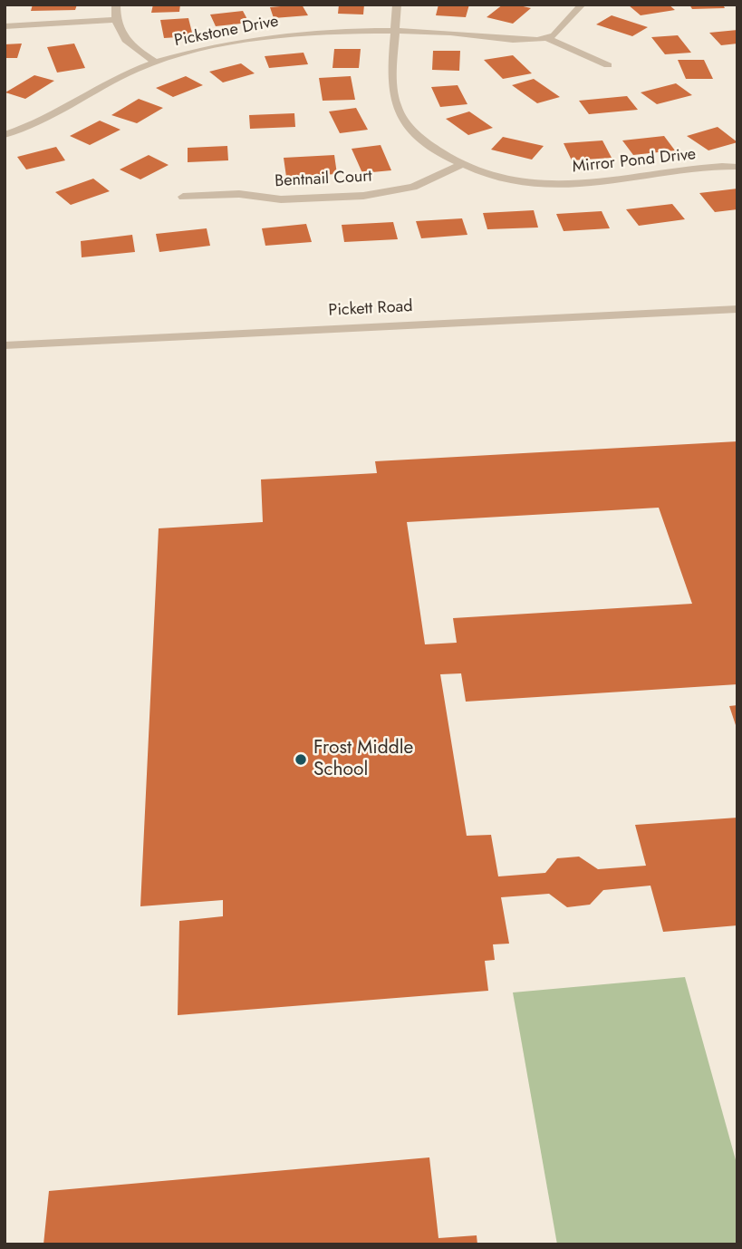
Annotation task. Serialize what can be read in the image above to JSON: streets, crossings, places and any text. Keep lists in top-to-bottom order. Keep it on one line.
{"streets":{"street":["Pickstone Drive","Mirror Pond Drive","Bentnail Court","Pickett Road"]},"crossings":[["Pickstone Drive","Mirror Pond Drive"],["Mirror Pond Drive","Bentnail Court"]],"places":["Frost Middle School"]}
